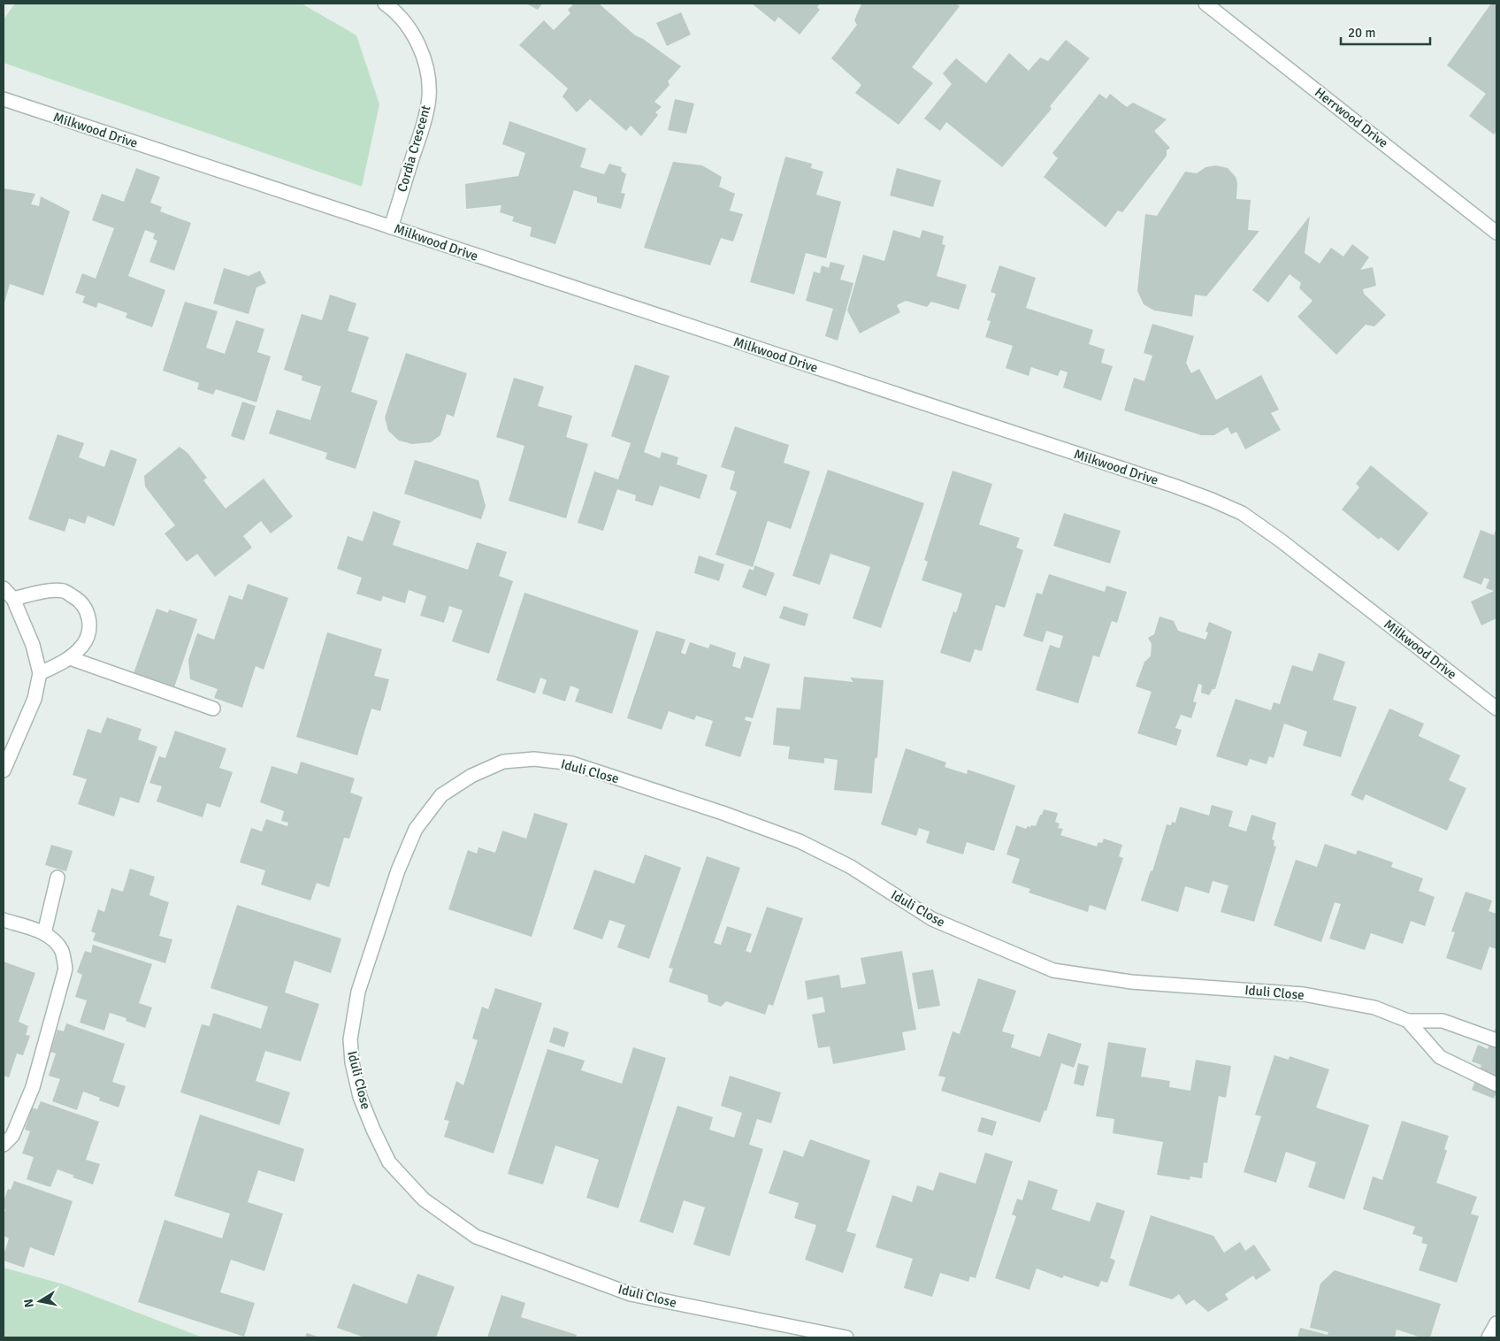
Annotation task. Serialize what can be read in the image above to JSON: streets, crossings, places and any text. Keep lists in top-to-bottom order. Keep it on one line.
{"streets":{"street":["Herrwood Drive","Milkwood Drive","Cordia Crescent","Iduli Close"]},"crossings":[["Milkwood Drive","Cordia Crescent"]],"scale_bar":"20 m","north":"left"}
